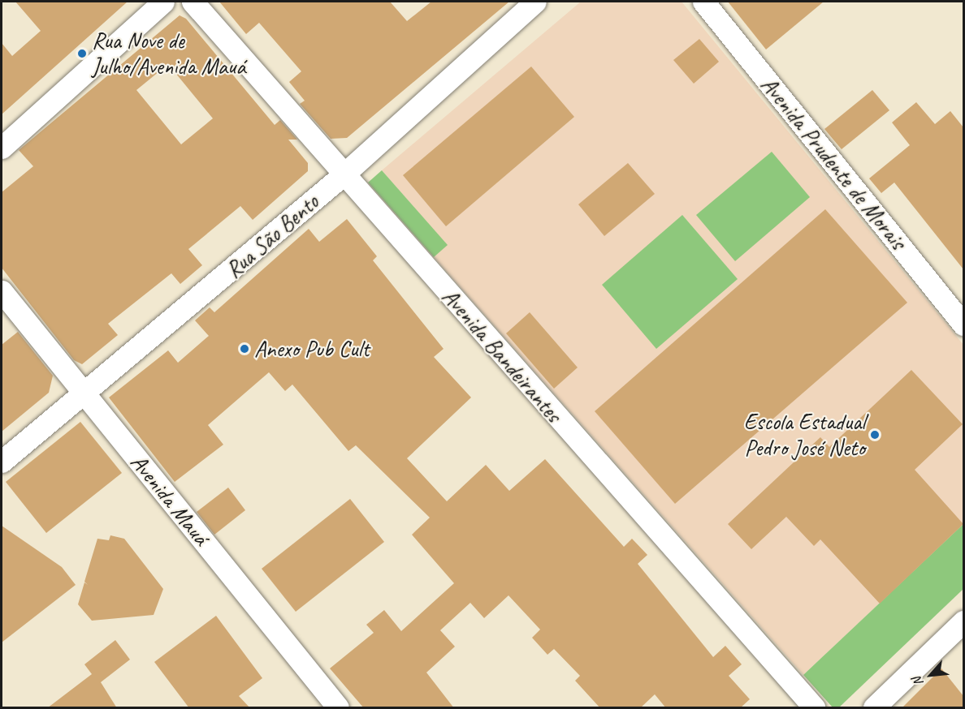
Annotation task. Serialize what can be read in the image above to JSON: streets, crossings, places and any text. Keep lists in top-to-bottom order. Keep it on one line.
{"streets":{"street":["Avenida Prudente de Morais","Rua São Bento","Avenida Bandeirantes","Avenida Mauá"]},"crossings":[["Rua São Bento","Avenida Bandeirantes"],["Rua São Bento","Avenida Mauá"]],"places":["Rua Nove de Julho/Avenida Mauá","Anexo Pub Cult","Escola Estadual Pedro José Neto"],"north":"bottom left"}
